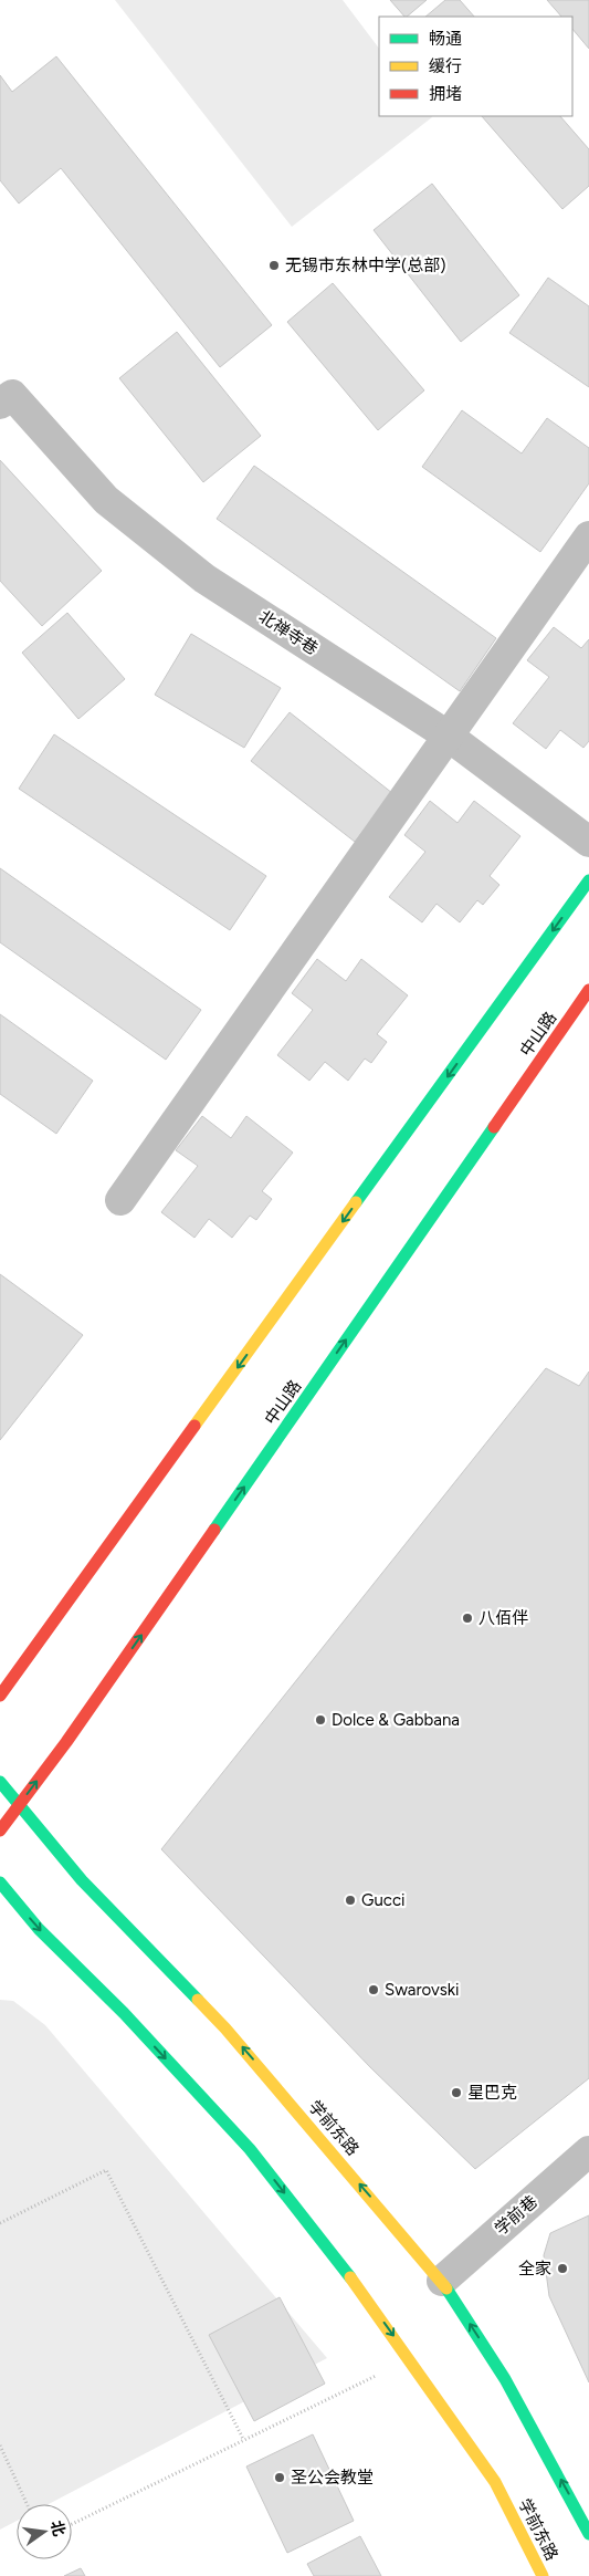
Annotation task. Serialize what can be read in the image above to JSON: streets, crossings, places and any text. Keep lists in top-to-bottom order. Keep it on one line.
{"streets":{"main road":["中山路","学前东路"],"street":["北禅寺巷","学前巷"]},"crossings":[["中山路","学前东路"],["学前东路","学前巷"]],"places":["无锡市东林中学(总部)","八佰伴","Dolce & Gabbana","Gucci","Swarovski","星巴克","全家","圣公会教堂"],"legend":["畅通","缓行","拥堵"],"north":"right"}
